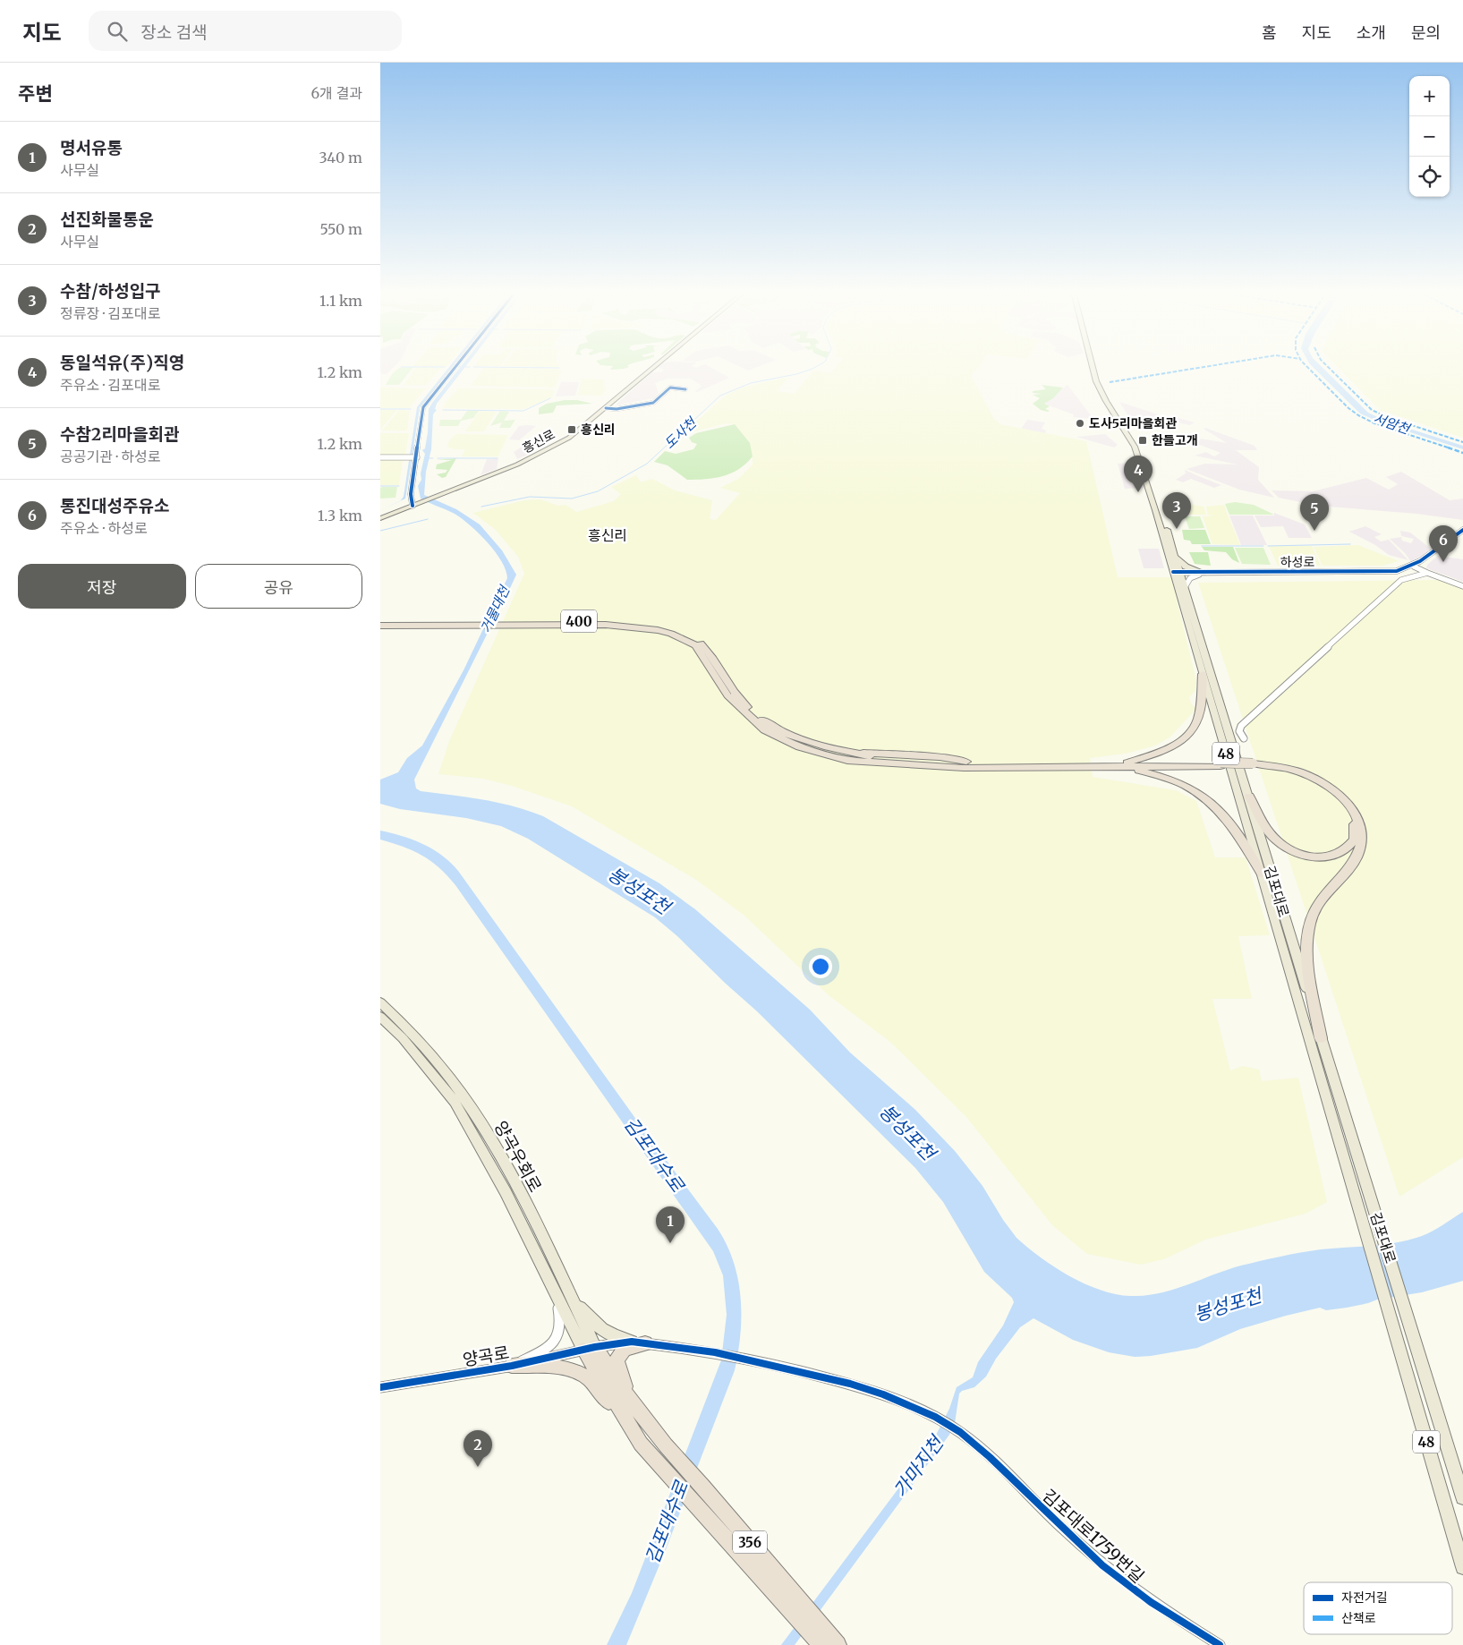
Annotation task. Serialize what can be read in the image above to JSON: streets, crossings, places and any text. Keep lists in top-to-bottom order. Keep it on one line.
{"streets":{"highway":["400","356"],"main road":["흥신로","48","김포대로","양곡우회로"],"street":["하성로","양곡로","김포대로1759번길"]},"crossings":[["하성로","김포대로"],["양곡우회로","양곡로"],["양곡우회로","356"],["양곡로","356"]],"districts":["흥신리"],"water":["서암천","도사천","거물대천","봉성포천","김포대수로","가마지천"],"places":{"other":["도사5리마을회관"],"transit":["흥신리","한들고개"]},"legend":["자전거길","산책로"],"page":{"header":"지도","search":"장소 검색","nav":["홈","지도","소개","문의"],"heading":["주변","6개 결과"],"map_buttons":["+","−"],"list":[{"mark":"1","name":"명서유통","note":"사무실","value":"340 m"},{"mark":"2","name":"선진화물통운","note":"사무실","value":"550 m"},{"mark":"3","name":"수참/하성입구","note":"정류장 · 김포대로","value":"1.1 km"},{"mark":"4","name":"동일석유(주)직영","note":"주유소 · 김포대로","value":"1.2 km"},{"mark":"5","name":"수참2리마을회관","note":"공공기관 · 하성로","value":"1.2 km"},{"mark":"6","name":"통진대성주유소","note":"주유소 · 하성로","value":"1.3 km"}],"pins":["4","3","5","6","1","2"],"buttons":["저장","공유"]}}
